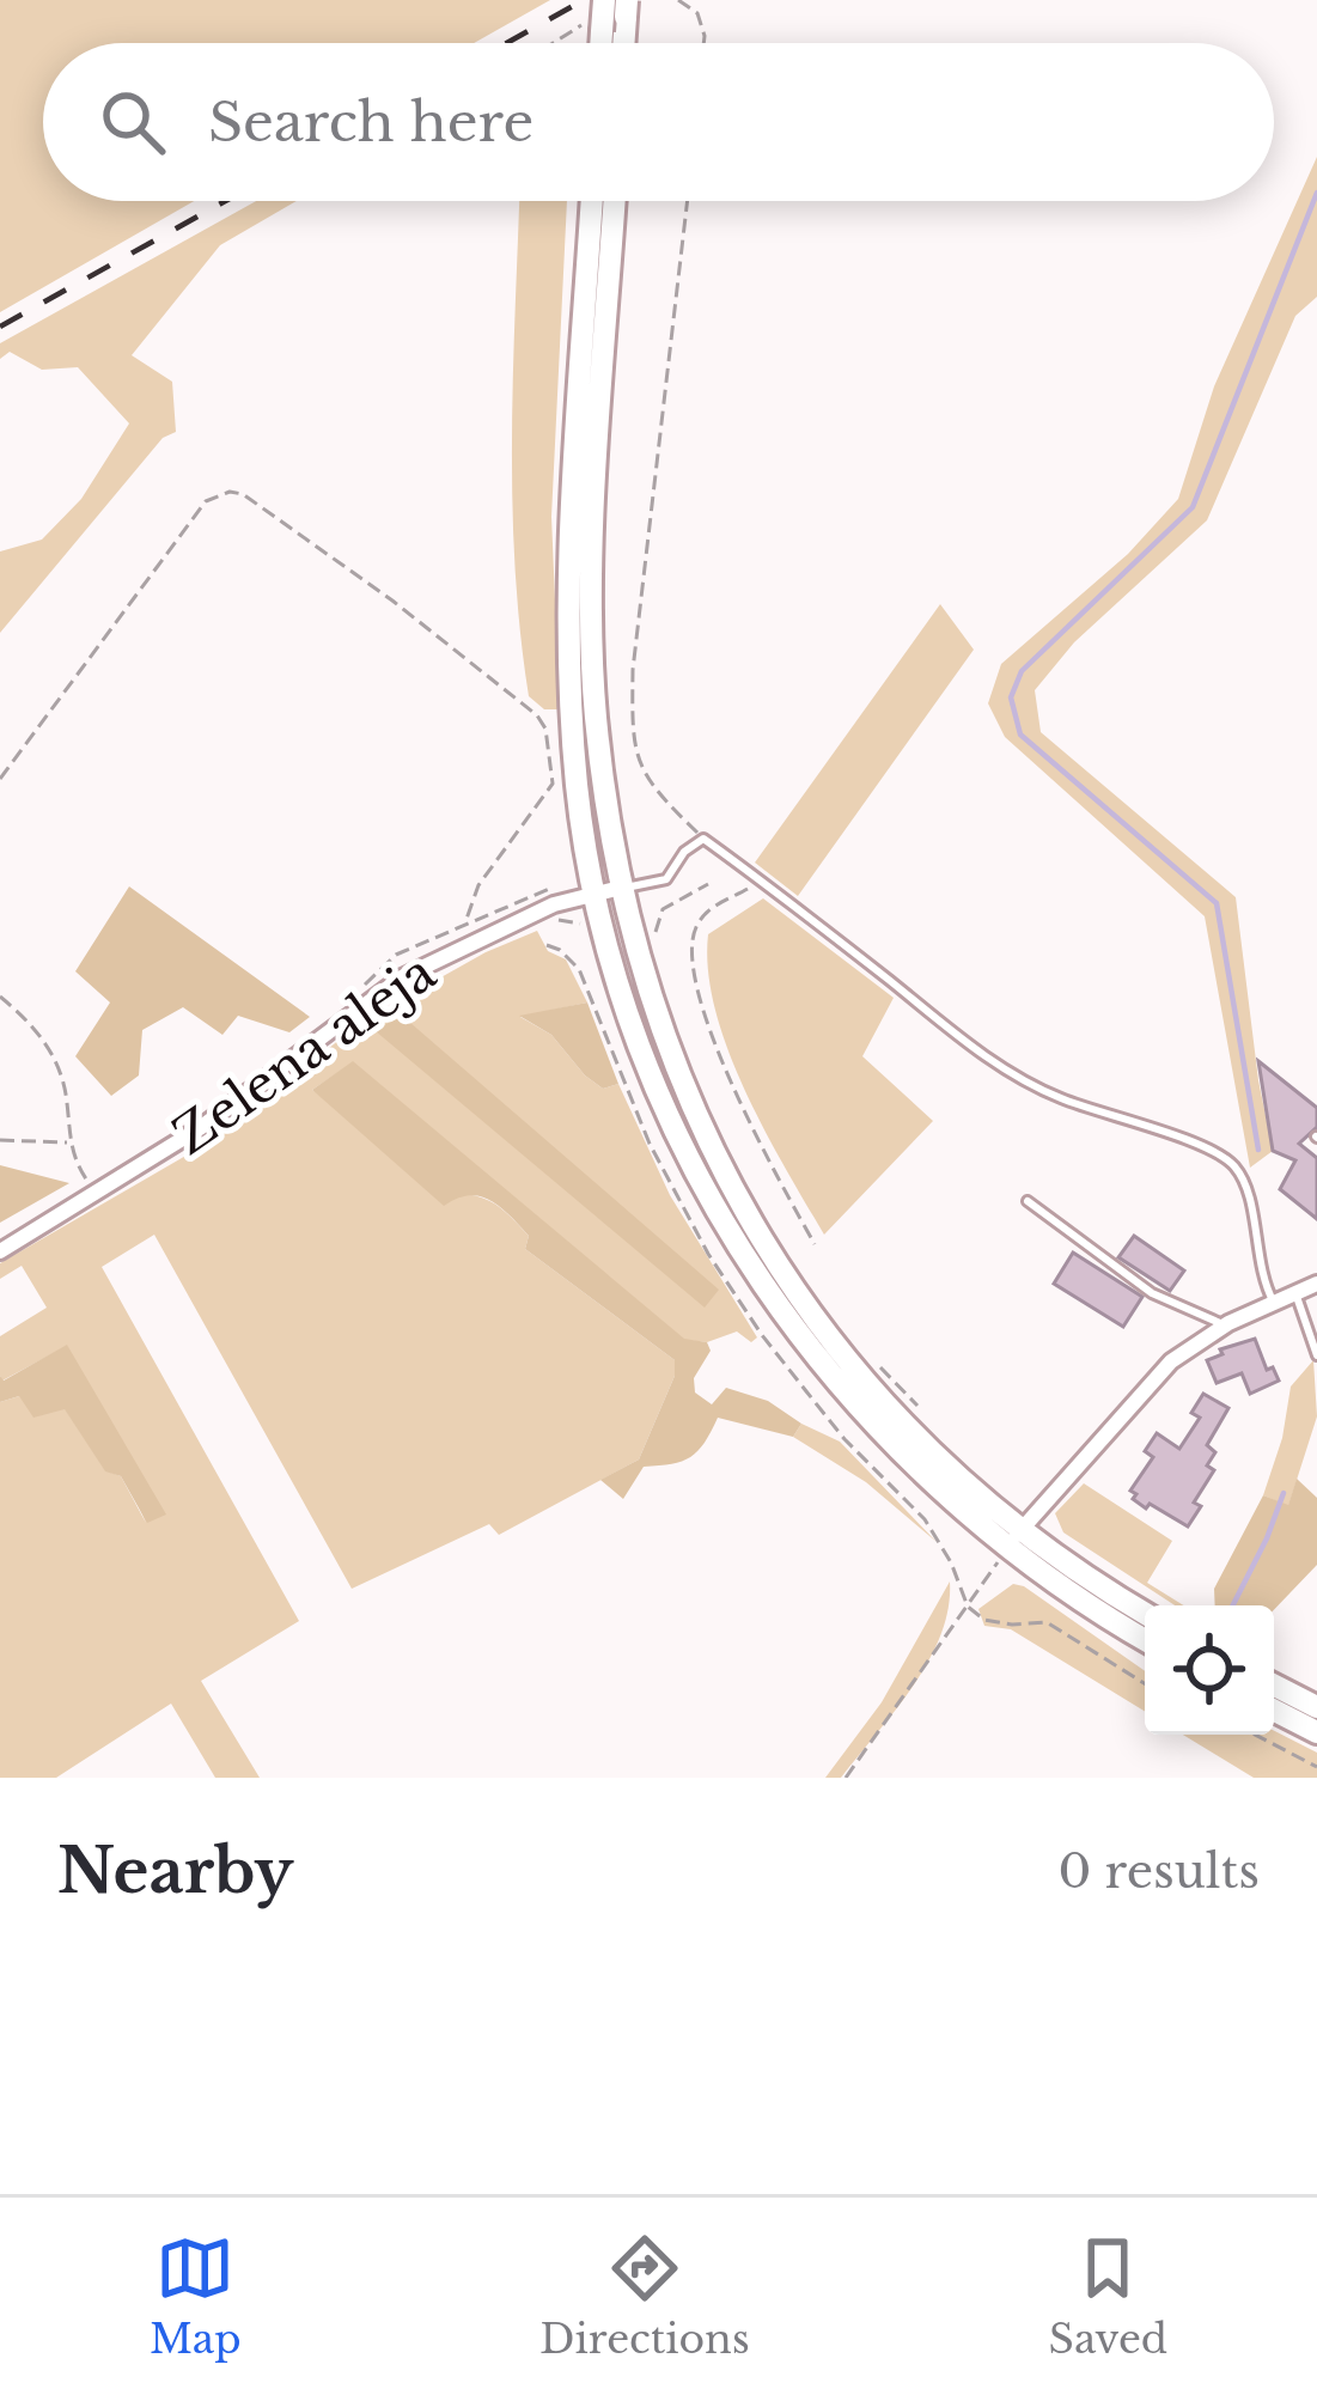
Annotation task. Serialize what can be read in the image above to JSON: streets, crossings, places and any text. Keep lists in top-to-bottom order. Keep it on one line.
{"streets":{"street":["Zelena aleja"]},"page":{"search":"Search here","heading":["Nearby","0 results"],"nav":["Map","Directions","Saved"]}}
